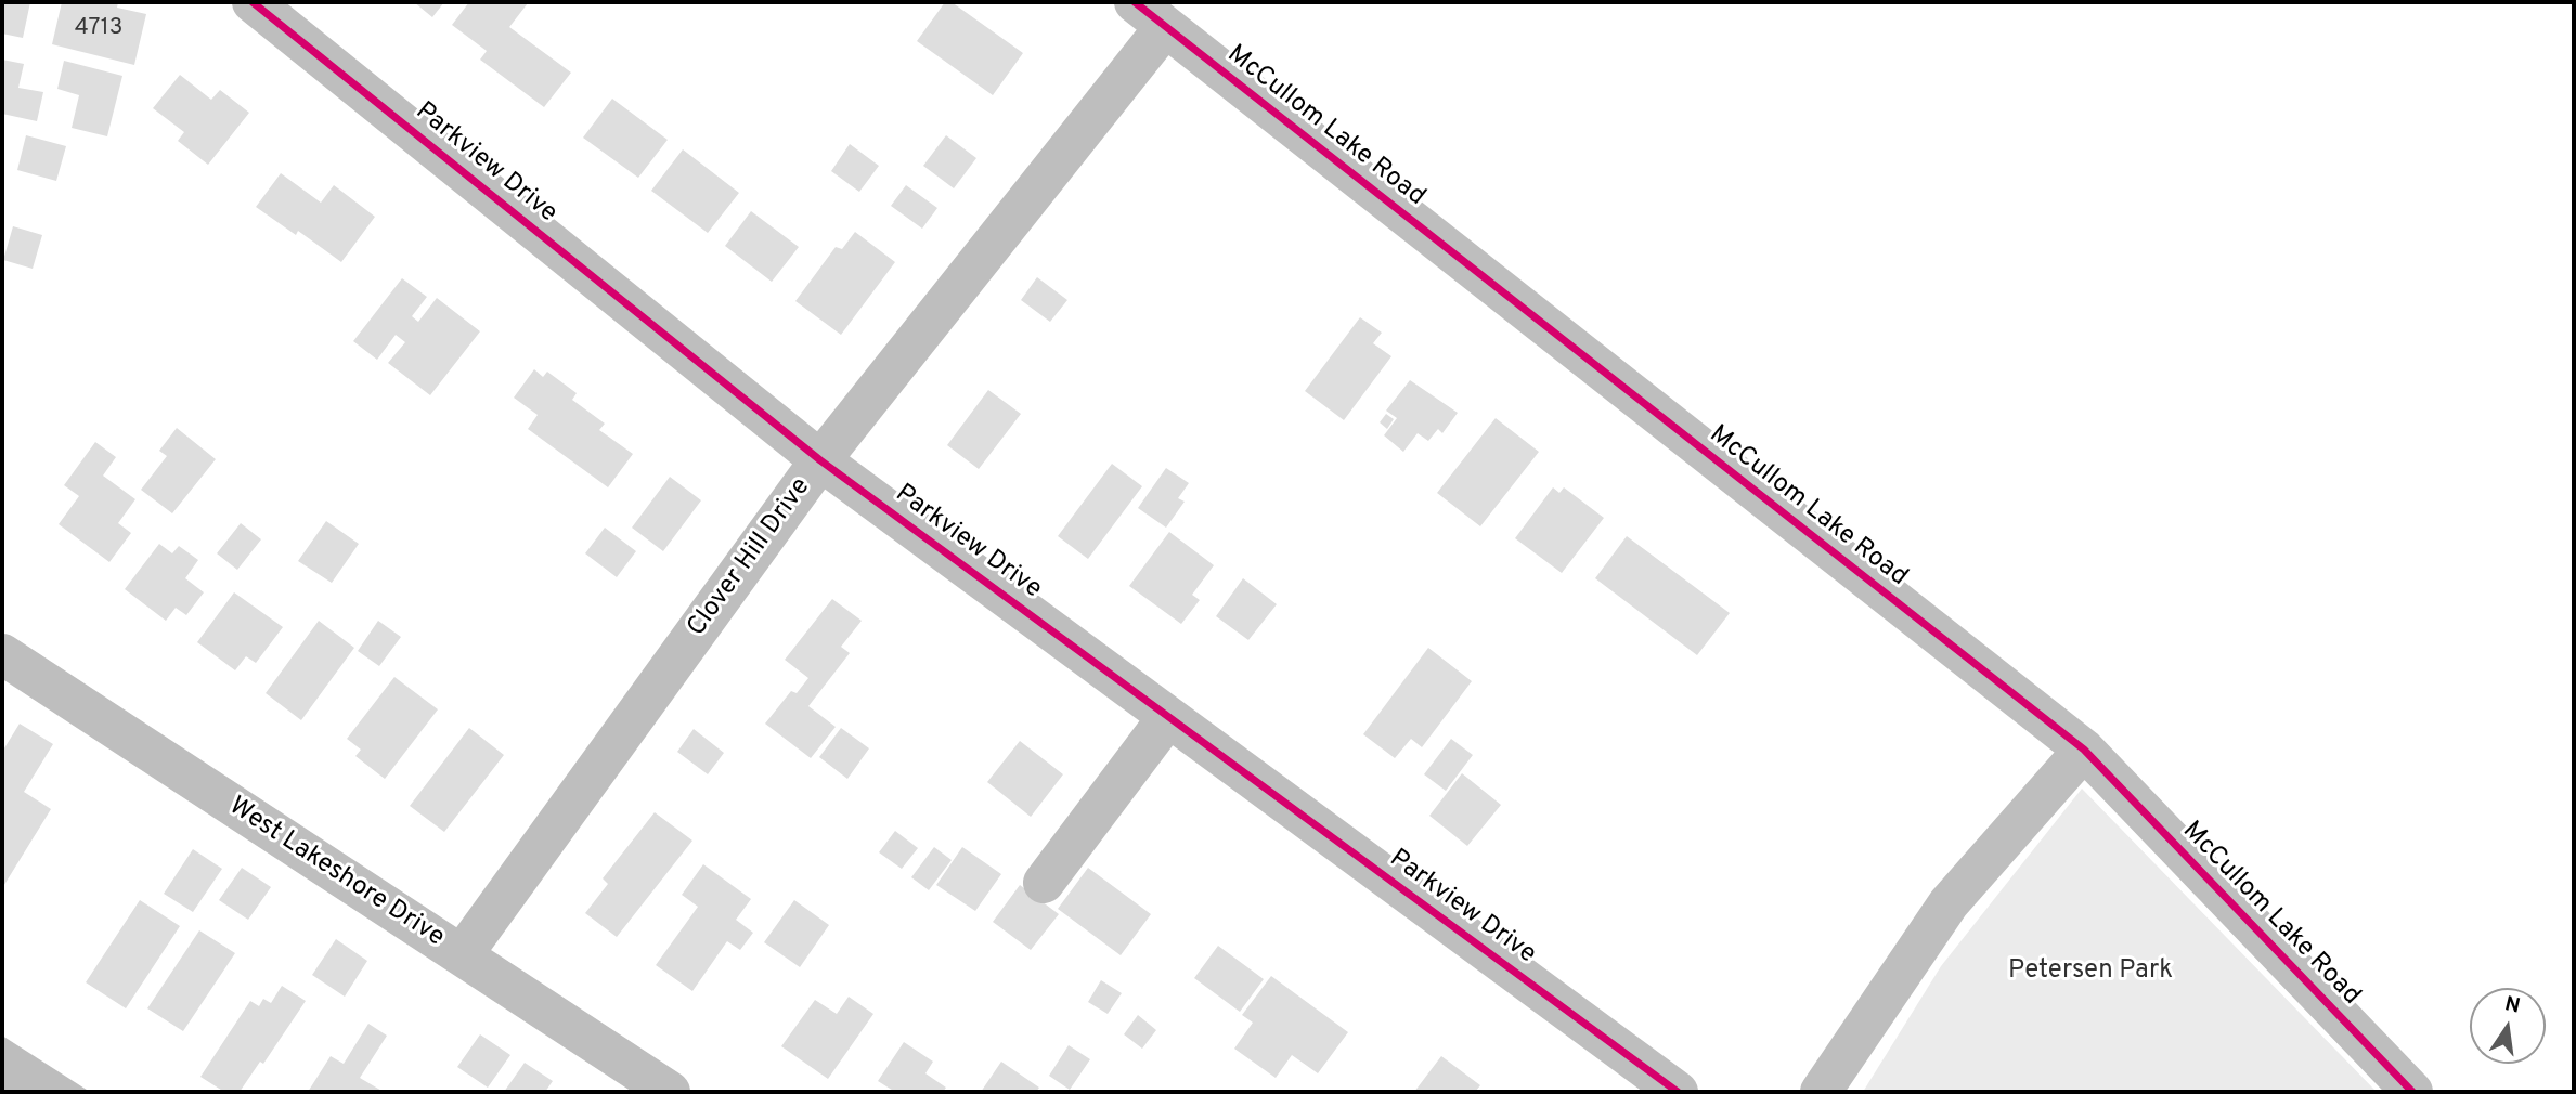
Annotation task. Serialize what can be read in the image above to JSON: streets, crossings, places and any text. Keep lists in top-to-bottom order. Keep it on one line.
{"streets":{"street":["McCullom Lake Road","Parkview Drive","Clover Hill Drive","West Lakeshore Drive"]},"crossings":[["McCullom Lake Road","Clover Hill Drive"],["Parkview Drive","Clover Hill Drive"],["Clover Hill Drive","West Lakeshore Drive"]],"parks":["Petersen Park"],"house_numbers":["4713"],"north":"top"}
